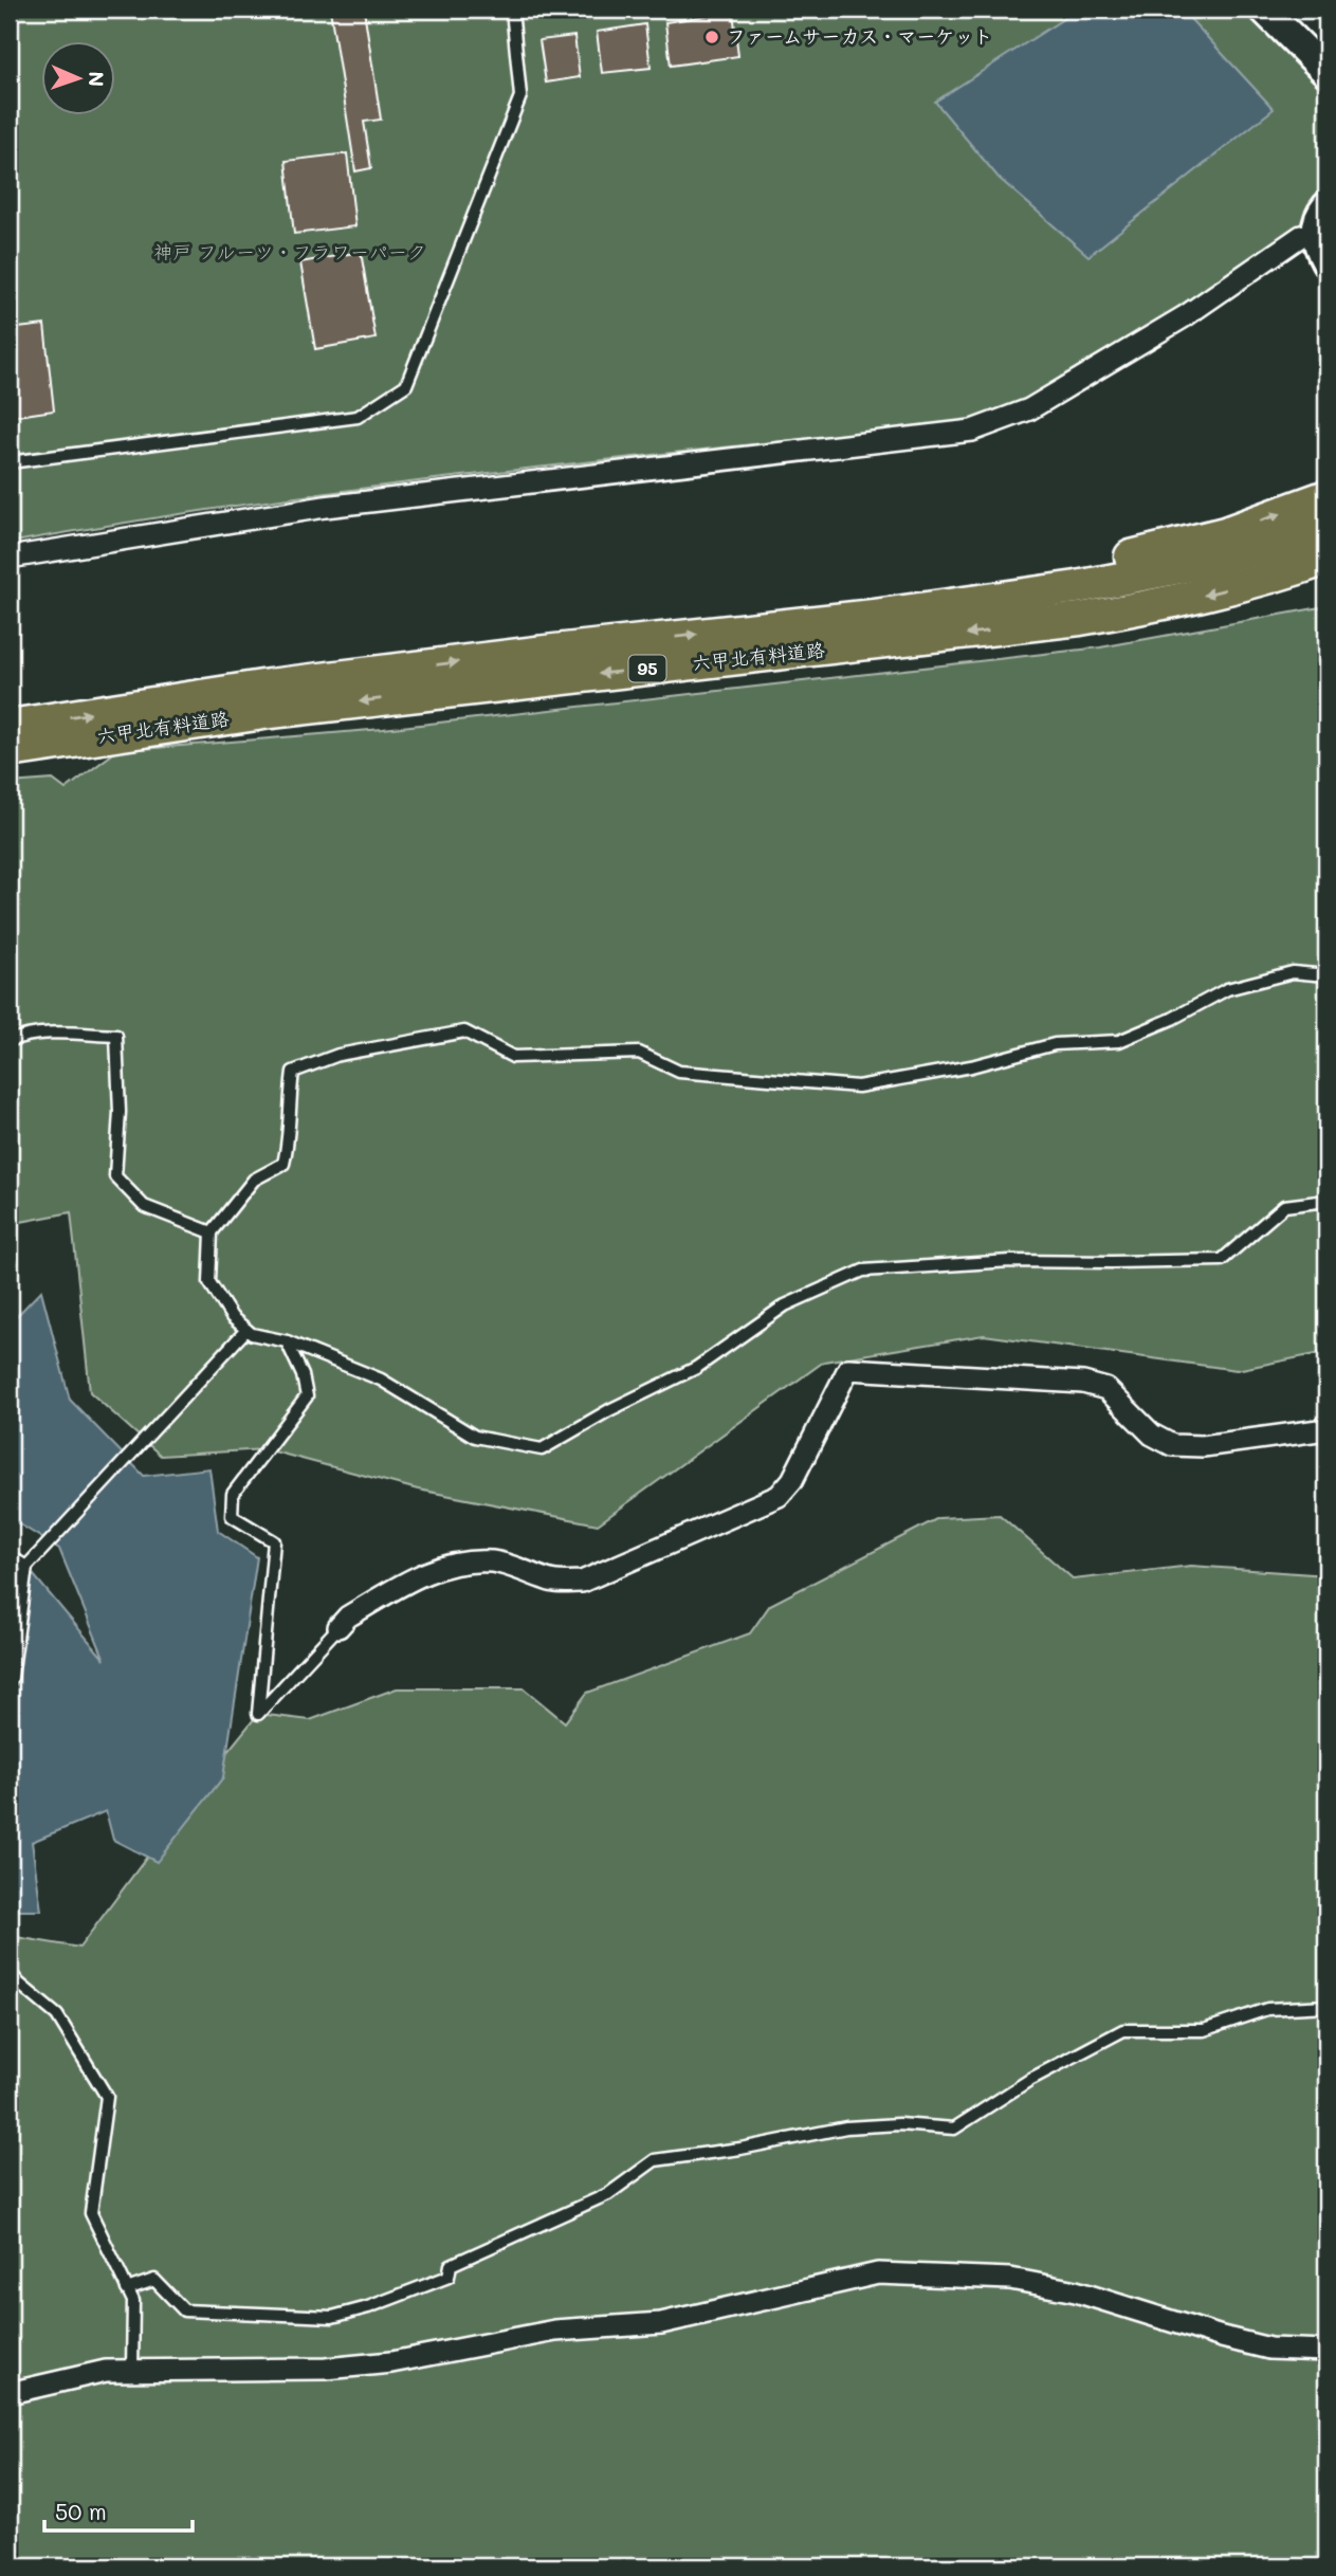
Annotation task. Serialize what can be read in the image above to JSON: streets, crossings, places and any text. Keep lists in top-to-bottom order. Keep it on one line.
{"streets":{"main road":["六甲北有料道路","95"]},"parks":["神戸 フルーツ・フラワーパーク"],"places":["ファームサーカス・マーケット"],"scale_bar":"50 m","north":"right"}
